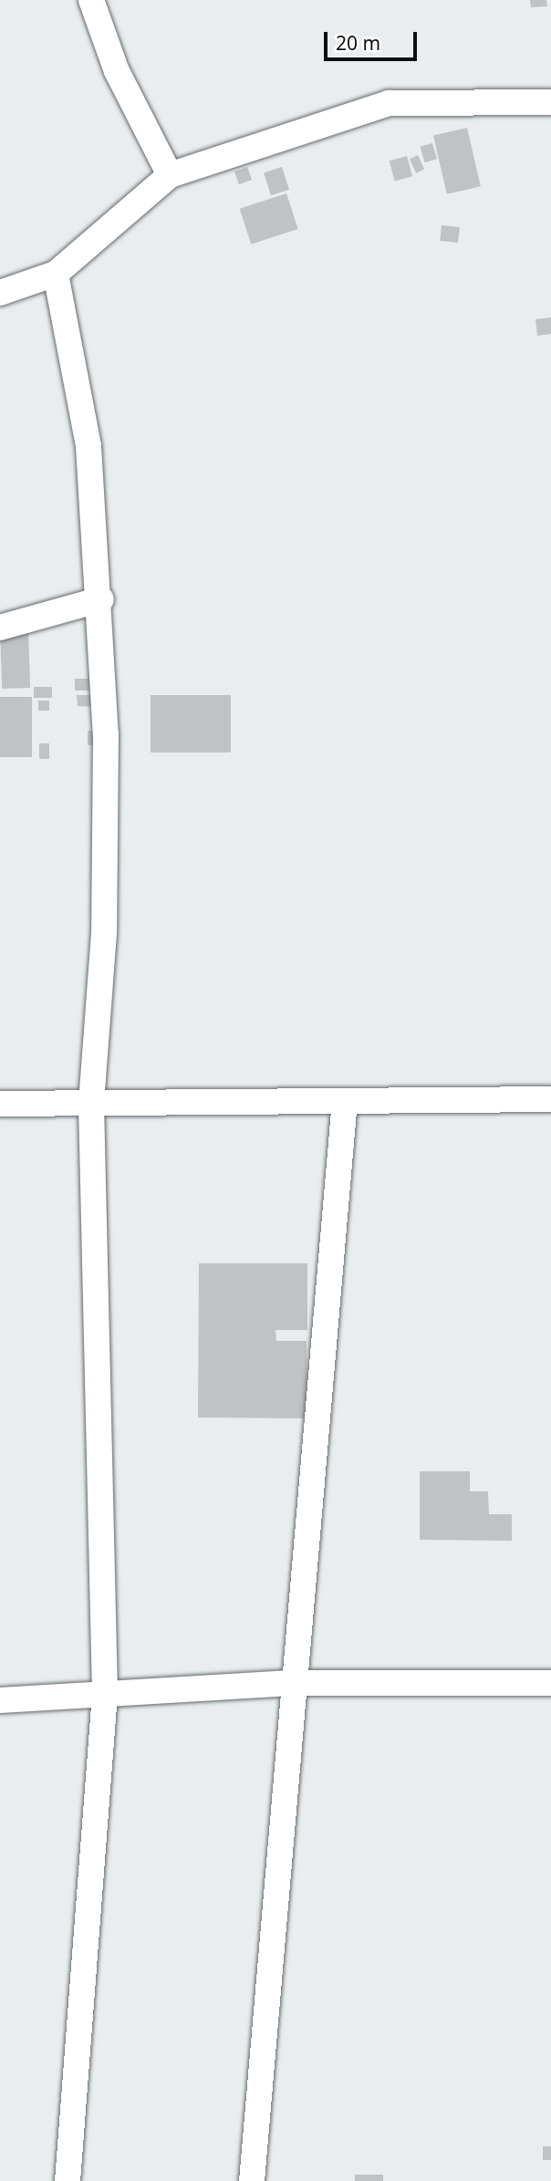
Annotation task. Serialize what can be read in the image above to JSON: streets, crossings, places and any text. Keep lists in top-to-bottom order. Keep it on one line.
{"scale_bar":"20 m"}
